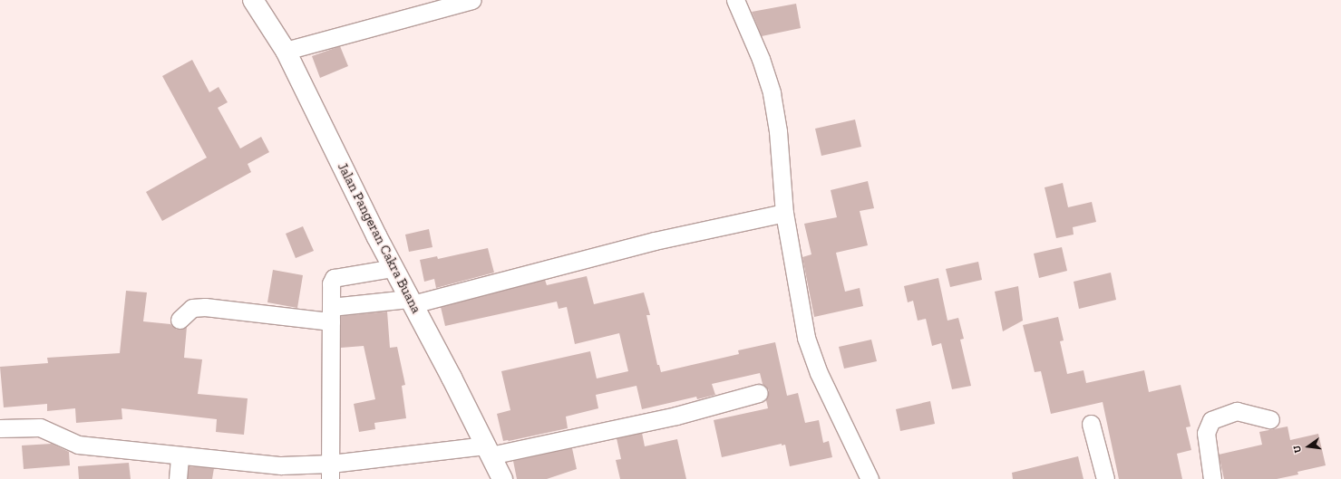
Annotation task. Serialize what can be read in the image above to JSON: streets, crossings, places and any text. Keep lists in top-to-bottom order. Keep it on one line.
{"streets":{"main road":["Jalan Pangeran Cakra Buana"]},"north":"left"}
